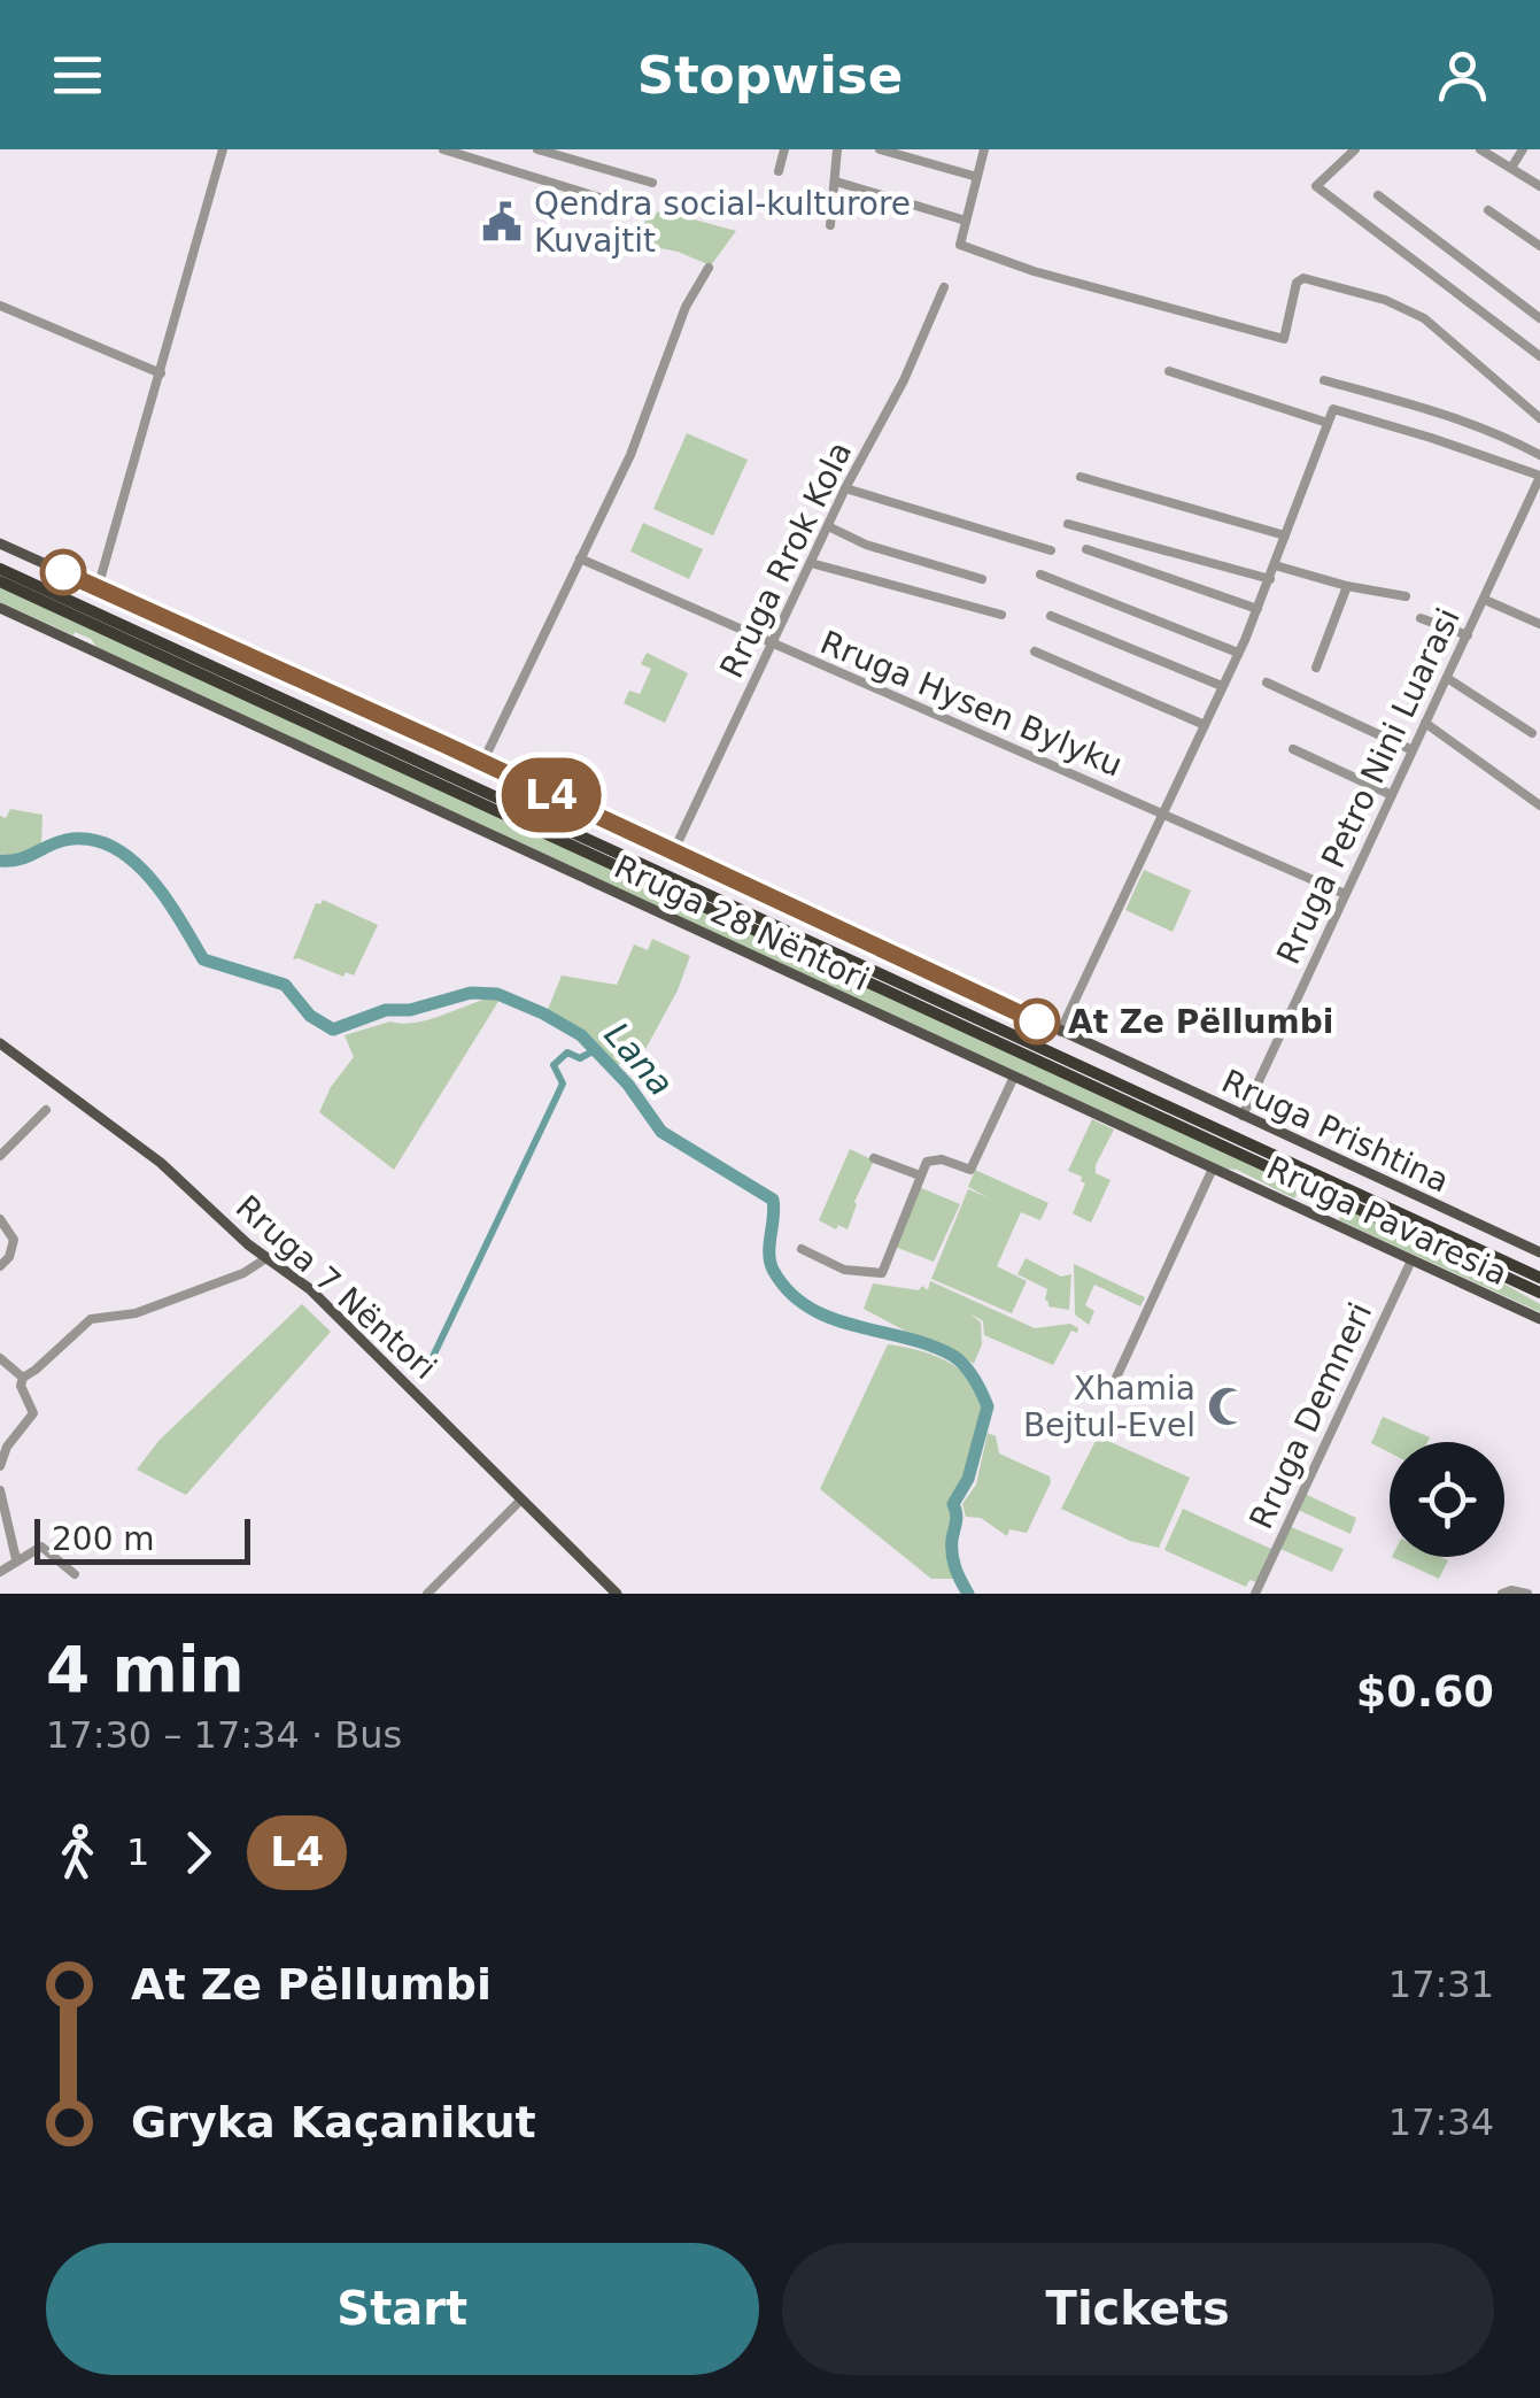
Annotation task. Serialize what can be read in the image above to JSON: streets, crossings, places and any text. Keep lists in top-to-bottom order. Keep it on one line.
{"streets":{"main road":["Rruga 28 Nëntori","Rruga Prishtina","Rruga Pavaresia","Rruga 7 Nëntori"],"street":["Rruga Rrok Kola","Rruga Hysen Bylyku","Rruga Petro Nini Luarasi","Rruga Demneri"]},"crossings":[["Rruga Rrok Kola","Rruga Hysen Bylyku"],["Rruga Rrok Kola","Rruga Prishtina"],["Rruga Hysen Bylyku","Rruga Petro Nini Luarasi"],["Rruga Petro Nini Luarasi","Rruga Prishtina"],["Rruga 28 Nëntori","Rruga Pavaresia"],["Rruga Pavaresia","Rruga Demneri"]],"water":["Lana"],"places":{"public building":["Qendra social-kulturore Kuvajtit"],"other":["At Ze Pëllumbi"],"mosque":["Xhamia Bejtul-Evel"]},"lines":["bus line L4"],"scale_bar":"200 m","page":{"header":"Stopwise","on_map":"L4","scale":"200 m","heading":["4 min","17:30 – 17:34 · Bus","$0.60"],"legs":["1","L4"],"list":[{"name":"At Ze Pëllumbi","value":"17:31"},{"name":"Gryka Kaçanikut","value":"17:34"}],"buttons":["Start","Tickets"]}}
